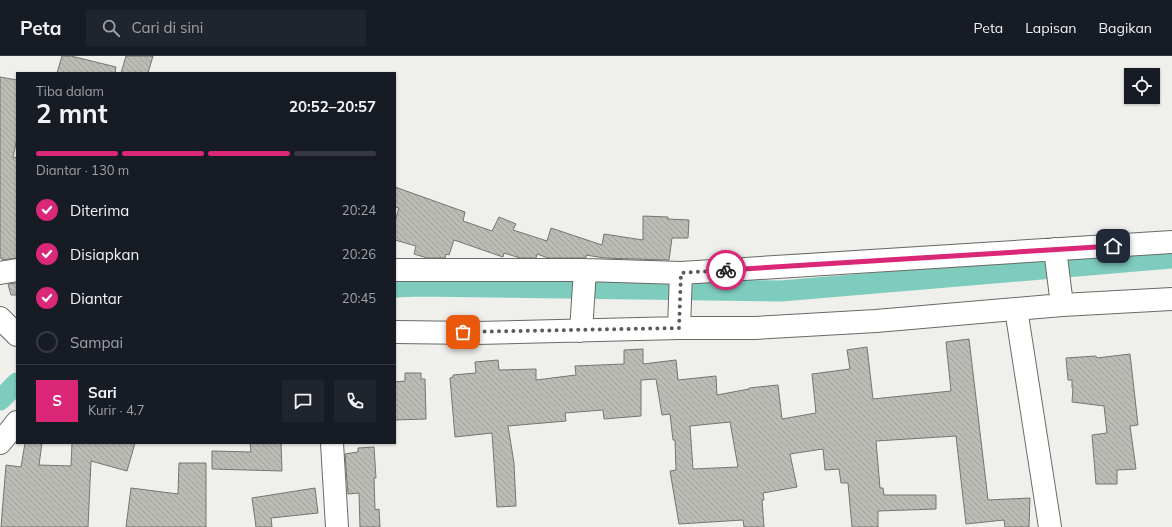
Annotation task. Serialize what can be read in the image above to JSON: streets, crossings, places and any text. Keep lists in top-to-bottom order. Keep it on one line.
{"page":{"header":"Peta","search":"Cari di sini","nav":["Peta","Lapisan","Bagikan"],"heading":["2 mnt","Tiba dalam","20:52–20:57"],"panel":["Sari","Kurir · 4.7"],"bar":"Diantar · 130 m","list":[["Diterima","20:24"],["Disiapkan","20:26"],["Diantar","20:45"],"Sampai"],"round":"S"}}
